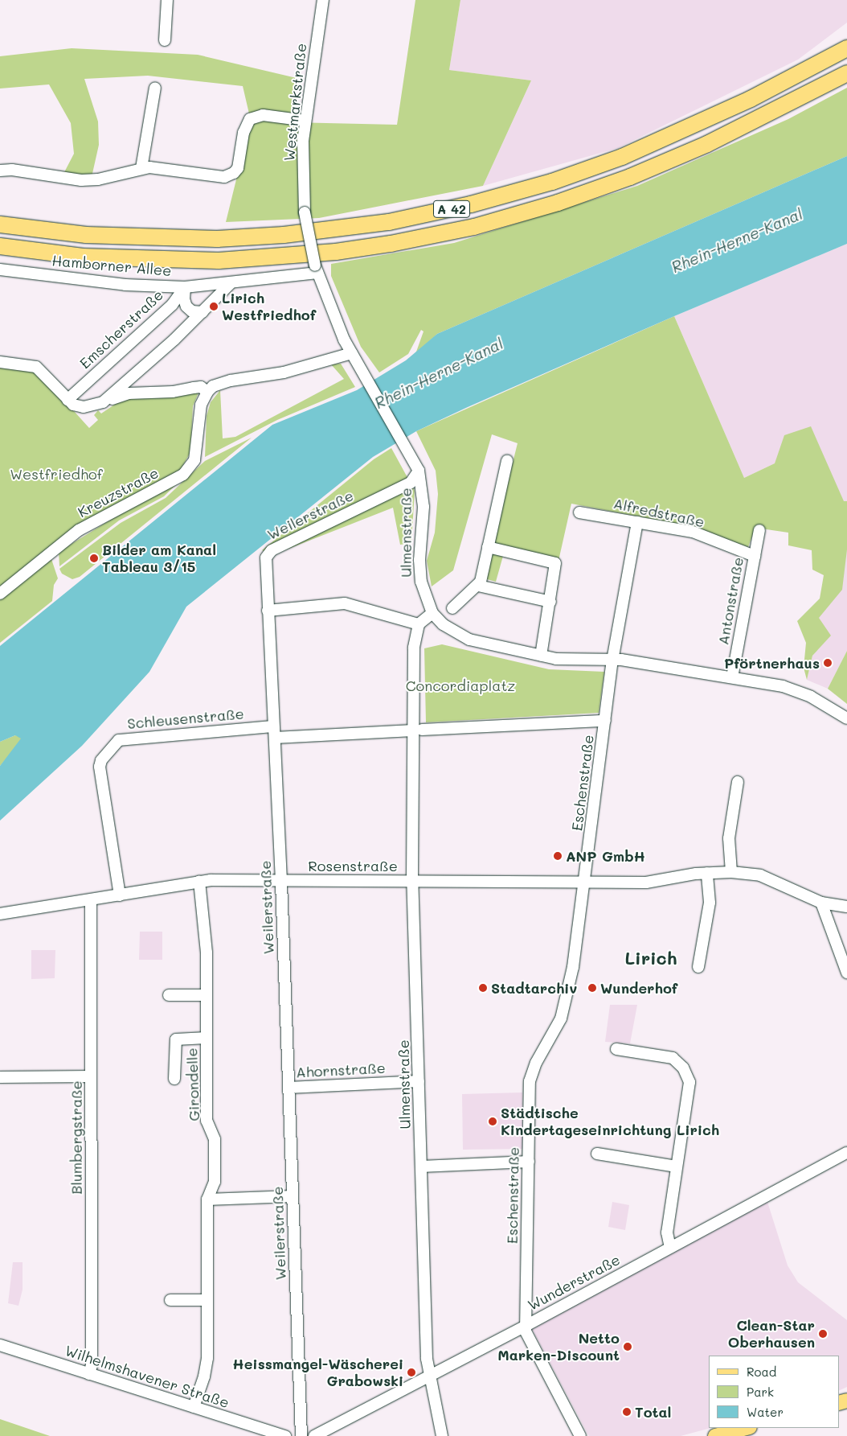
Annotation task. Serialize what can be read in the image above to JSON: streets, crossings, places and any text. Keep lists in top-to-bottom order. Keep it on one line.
{"streets":{"highway":["A 42"],"street":["Westmarkstraße","Hamborner Allee","Emscherstraße","Kreuzstraße","Alfredstraße","Weilerstraße","Ulmenstraße","Antonstraße","Schleusenstraße","Eschenstraße","Rosenstraße","Ahornstraße","Girondelle","Blumbergstraße","Wunderstraße","Wilhelmshavener Straße"]},"crossings":[["Westmarkstraße","Hamborner Allee"],["Westmarkstraße","Weilerstraße"],["Westmarkstraße","Ulmenstraße"],["Hamborner Allee","Emscherstraße"],["Alfredstraße","Antonstraße"],["Alfredstraße","Eschenstraße"],["Weilerstraße","Ulmenstraße"],["Weilerstraße","Schleusenstraße"],["Weilerstraße","Rosenstraße"],["Weilerstraße","Ahornstraße"],["Ulmenstraße","Rosenstraße"],["Ulmenstraße","Ahornstraße"],["Ulmenstraße","Wunderstraße"],["Schleusenstraße","Rosenstraße"],["Eschenstraße","Rosenstraße"],["Eschenstraße","Wunderstraße"],["Rosenstraße","Girondelle"],["Rosenstraße","Blumbergstraße"],["Girondelle","Wilhelmshavener Straße"],["Blumbergstraße","Wilhelmshavener Straße"]],"districts":["Lirich"],"water":["Rhein-Herne-Kanal"],"parks":["Westfriedhof","Concordiaplatz"],"places":["Lirich Westfriedhof","Bilder am Kanal Tableau 3/15","Pförtnerhaus","ANP GmbH","Stadtarchiv","Wunderhof","Städtische Kindertageseinrichtung Lirich","Clean-Star Oberhausen","Netto Marken-Discount","Heissmangel-Wäscherei Grabowski","Total"],"legend":["Road","Park","Water"]}
